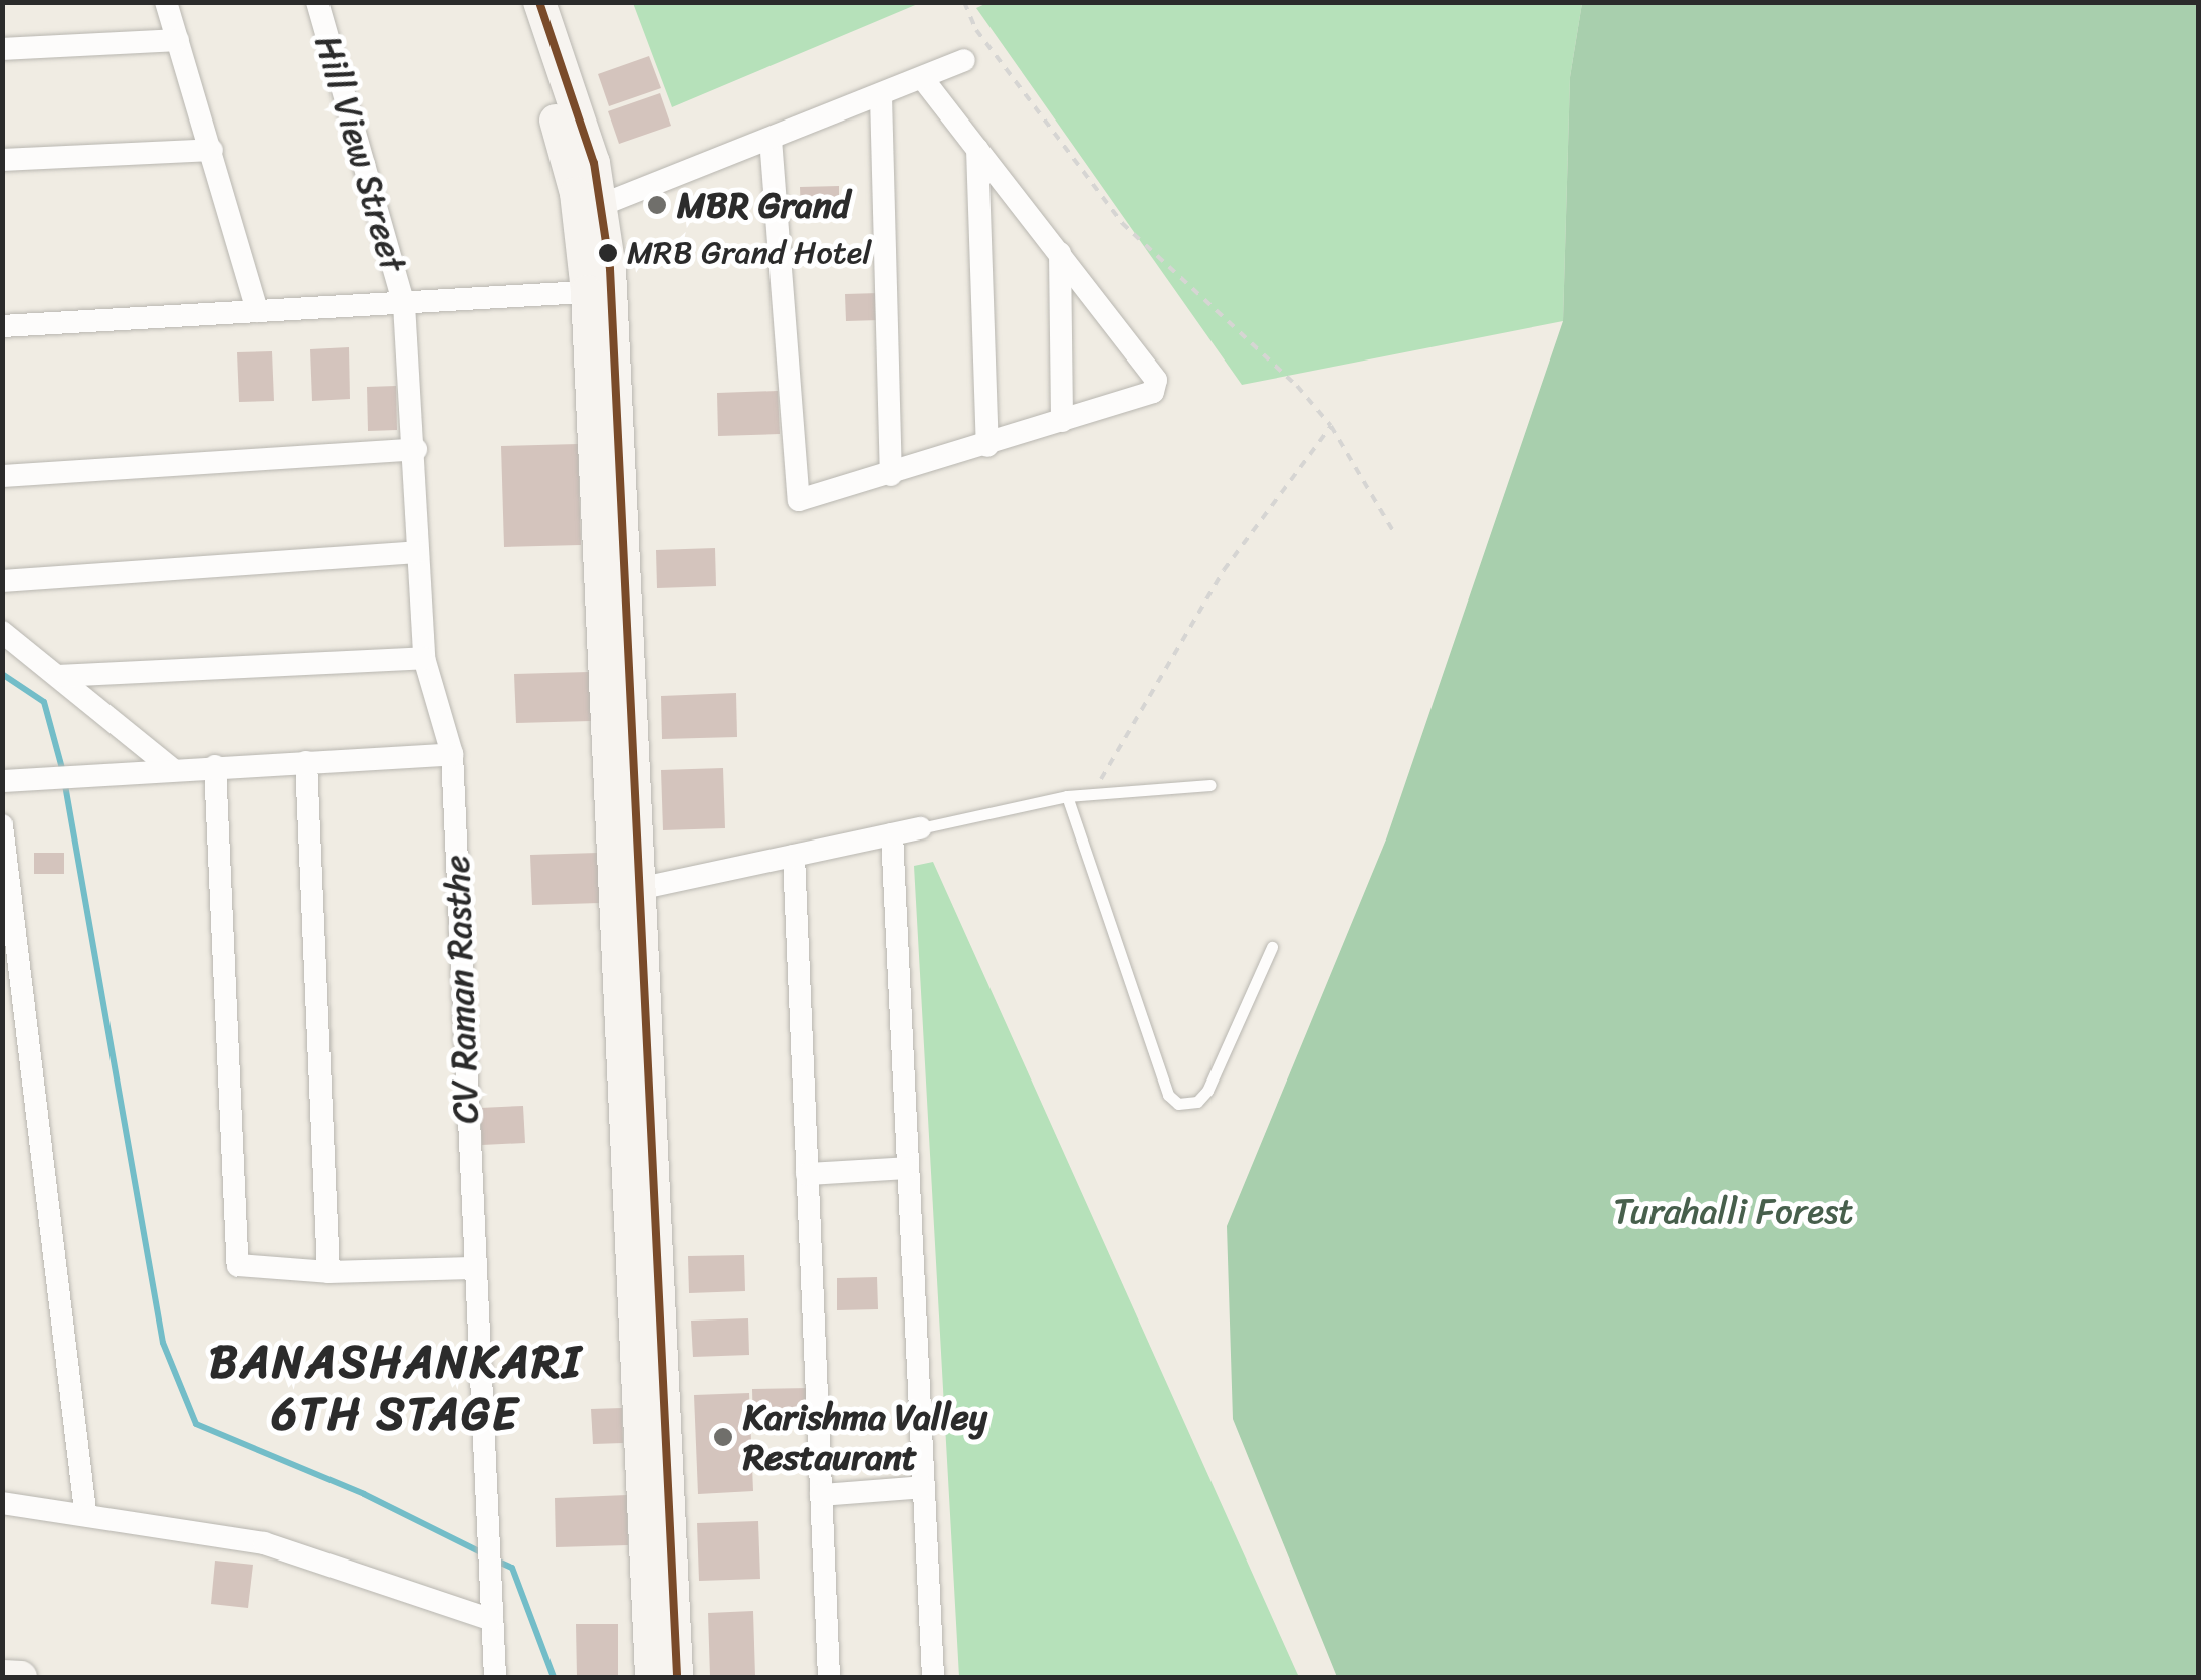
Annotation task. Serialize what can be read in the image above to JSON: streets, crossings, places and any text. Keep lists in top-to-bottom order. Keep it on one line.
{"streets":{"street":["Hill View Street","CV Raman Rasthe"]},"crossings":[["Hill View Street","CV Raman Rasthe"]],"districts":["BANASHANKARI 6TH STAGE"],"parks":["Turahalli Forest"],"places":["MBR Grand","MRB Grand Hotel","Karishma Valley Restaurant"]}
